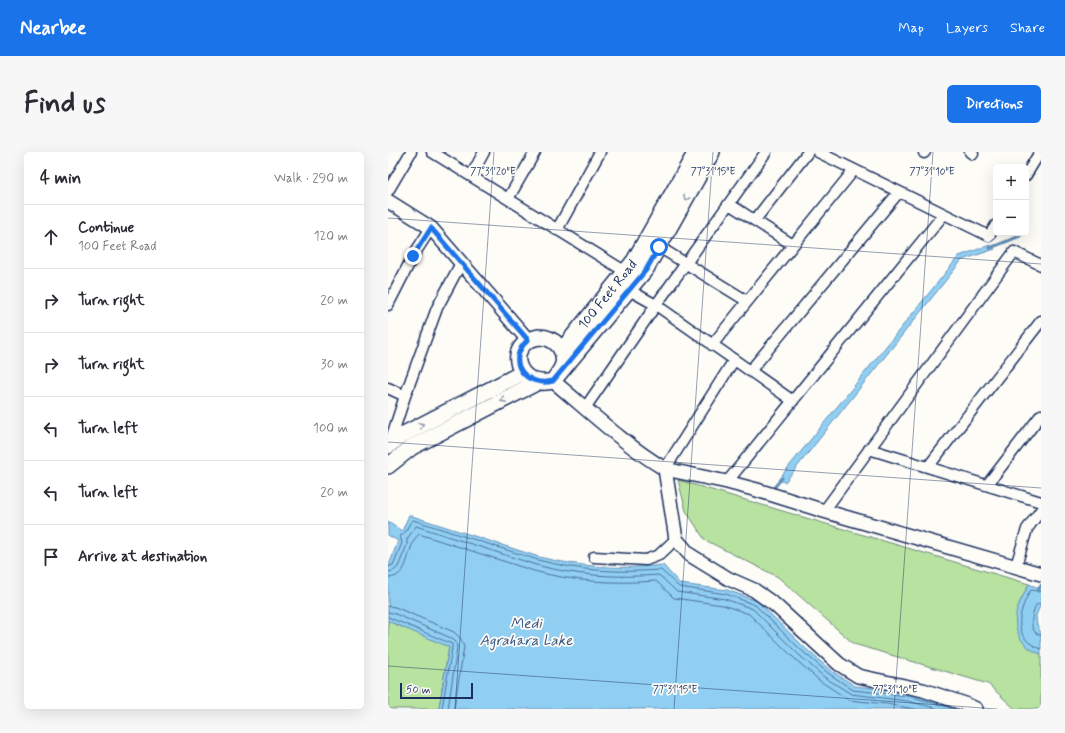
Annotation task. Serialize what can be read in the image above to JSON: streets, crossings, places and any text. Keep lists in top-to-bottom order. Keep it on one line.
{"streets":{"main road":["100 Feet Road"]},"water":["Medi Agrahara Lake"],"scale_bar":"50 m","page":{"header":"Nearbee","nav":["Map","Layers","Share"],"buttons":"Directions","title":"Find us","heading":["4 min","Walk · 290 m"],"map_buttons":["+","−"],"list":[["Continue","100 Feet Road","120 m"],["Turn right","20 m"],["Turn right","30 m"],["Turn left","100 m"],["Turn left","20 m"],"Arrive at destination"],"scale":"50 m"},"coordinates":["77°31'20\"E","77°31'15\"E","77°31'10\"E"]}
